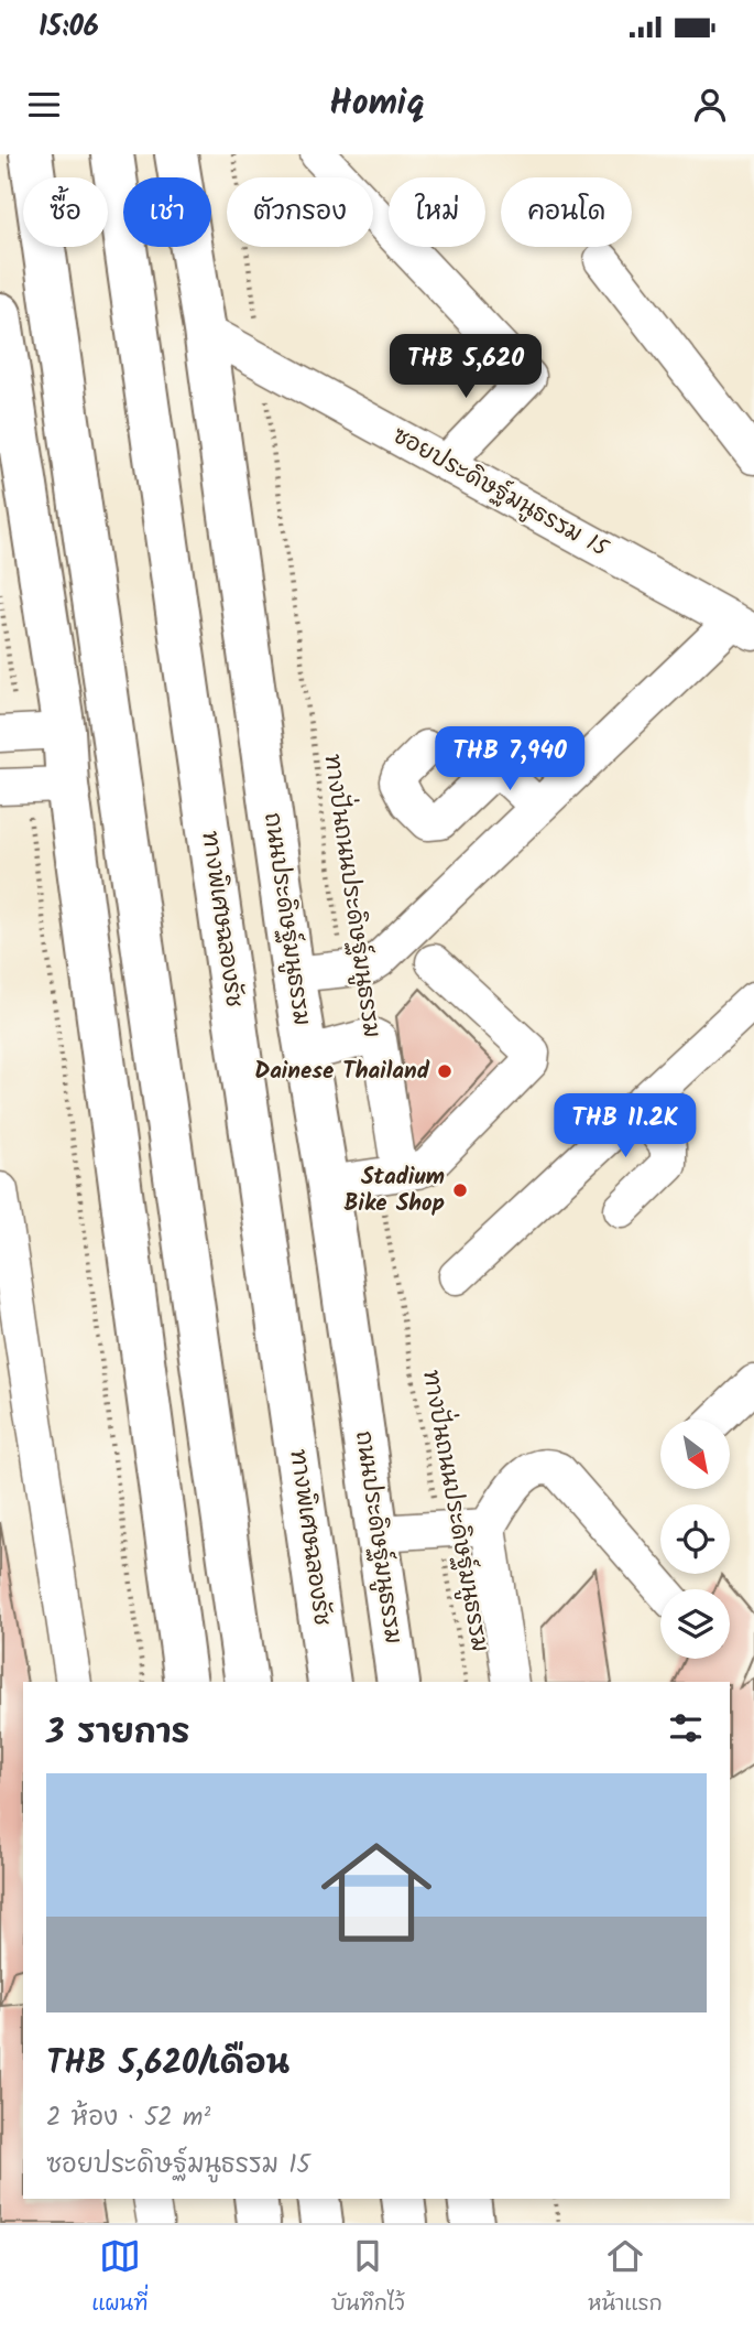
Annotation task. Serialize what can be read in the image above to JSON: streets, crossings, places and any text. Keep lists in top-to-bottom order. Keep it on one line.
{"streets":{"main road":["ทางพิเศษฉลองรัช","ถนนประดิษฐ์มนูธรรม"],"street":["ซอยประดิษฐ์มนูธรรม 15"],"path":["ทางปั่นถนนประดิษฐ์มนูธรรม"]},"crossings":[["ซอยประดิษฐ์มนูธรรม 15","ทางปั่นถนนประดิษฐ์มนูธรรม"],["ซอยประดิษฐ์มนูธรรม 15","ถนนประดิษฐ์มนูธรรม"]],"places":["Dainese Thailand","Stadium Bike Shop"],"north":"bottom right","page":{"status":"15:06","header":"Homiq","chip":["ซื้อ","เช่า","ตัวกรอง","ใหม่","คอนโด"],"price":["THB 5,620","THB 7,940","THB 11.2K"],"heading":"3 รายการ","list":[{"name":"THB 5,620/เดือน","note":"2 ห้อง · 52 m² · ซอยประดิษฐ์มนูธรรม 15"}],"tabs":["แผนที่","บันทึกไว้","หน้าแรก"]}}
